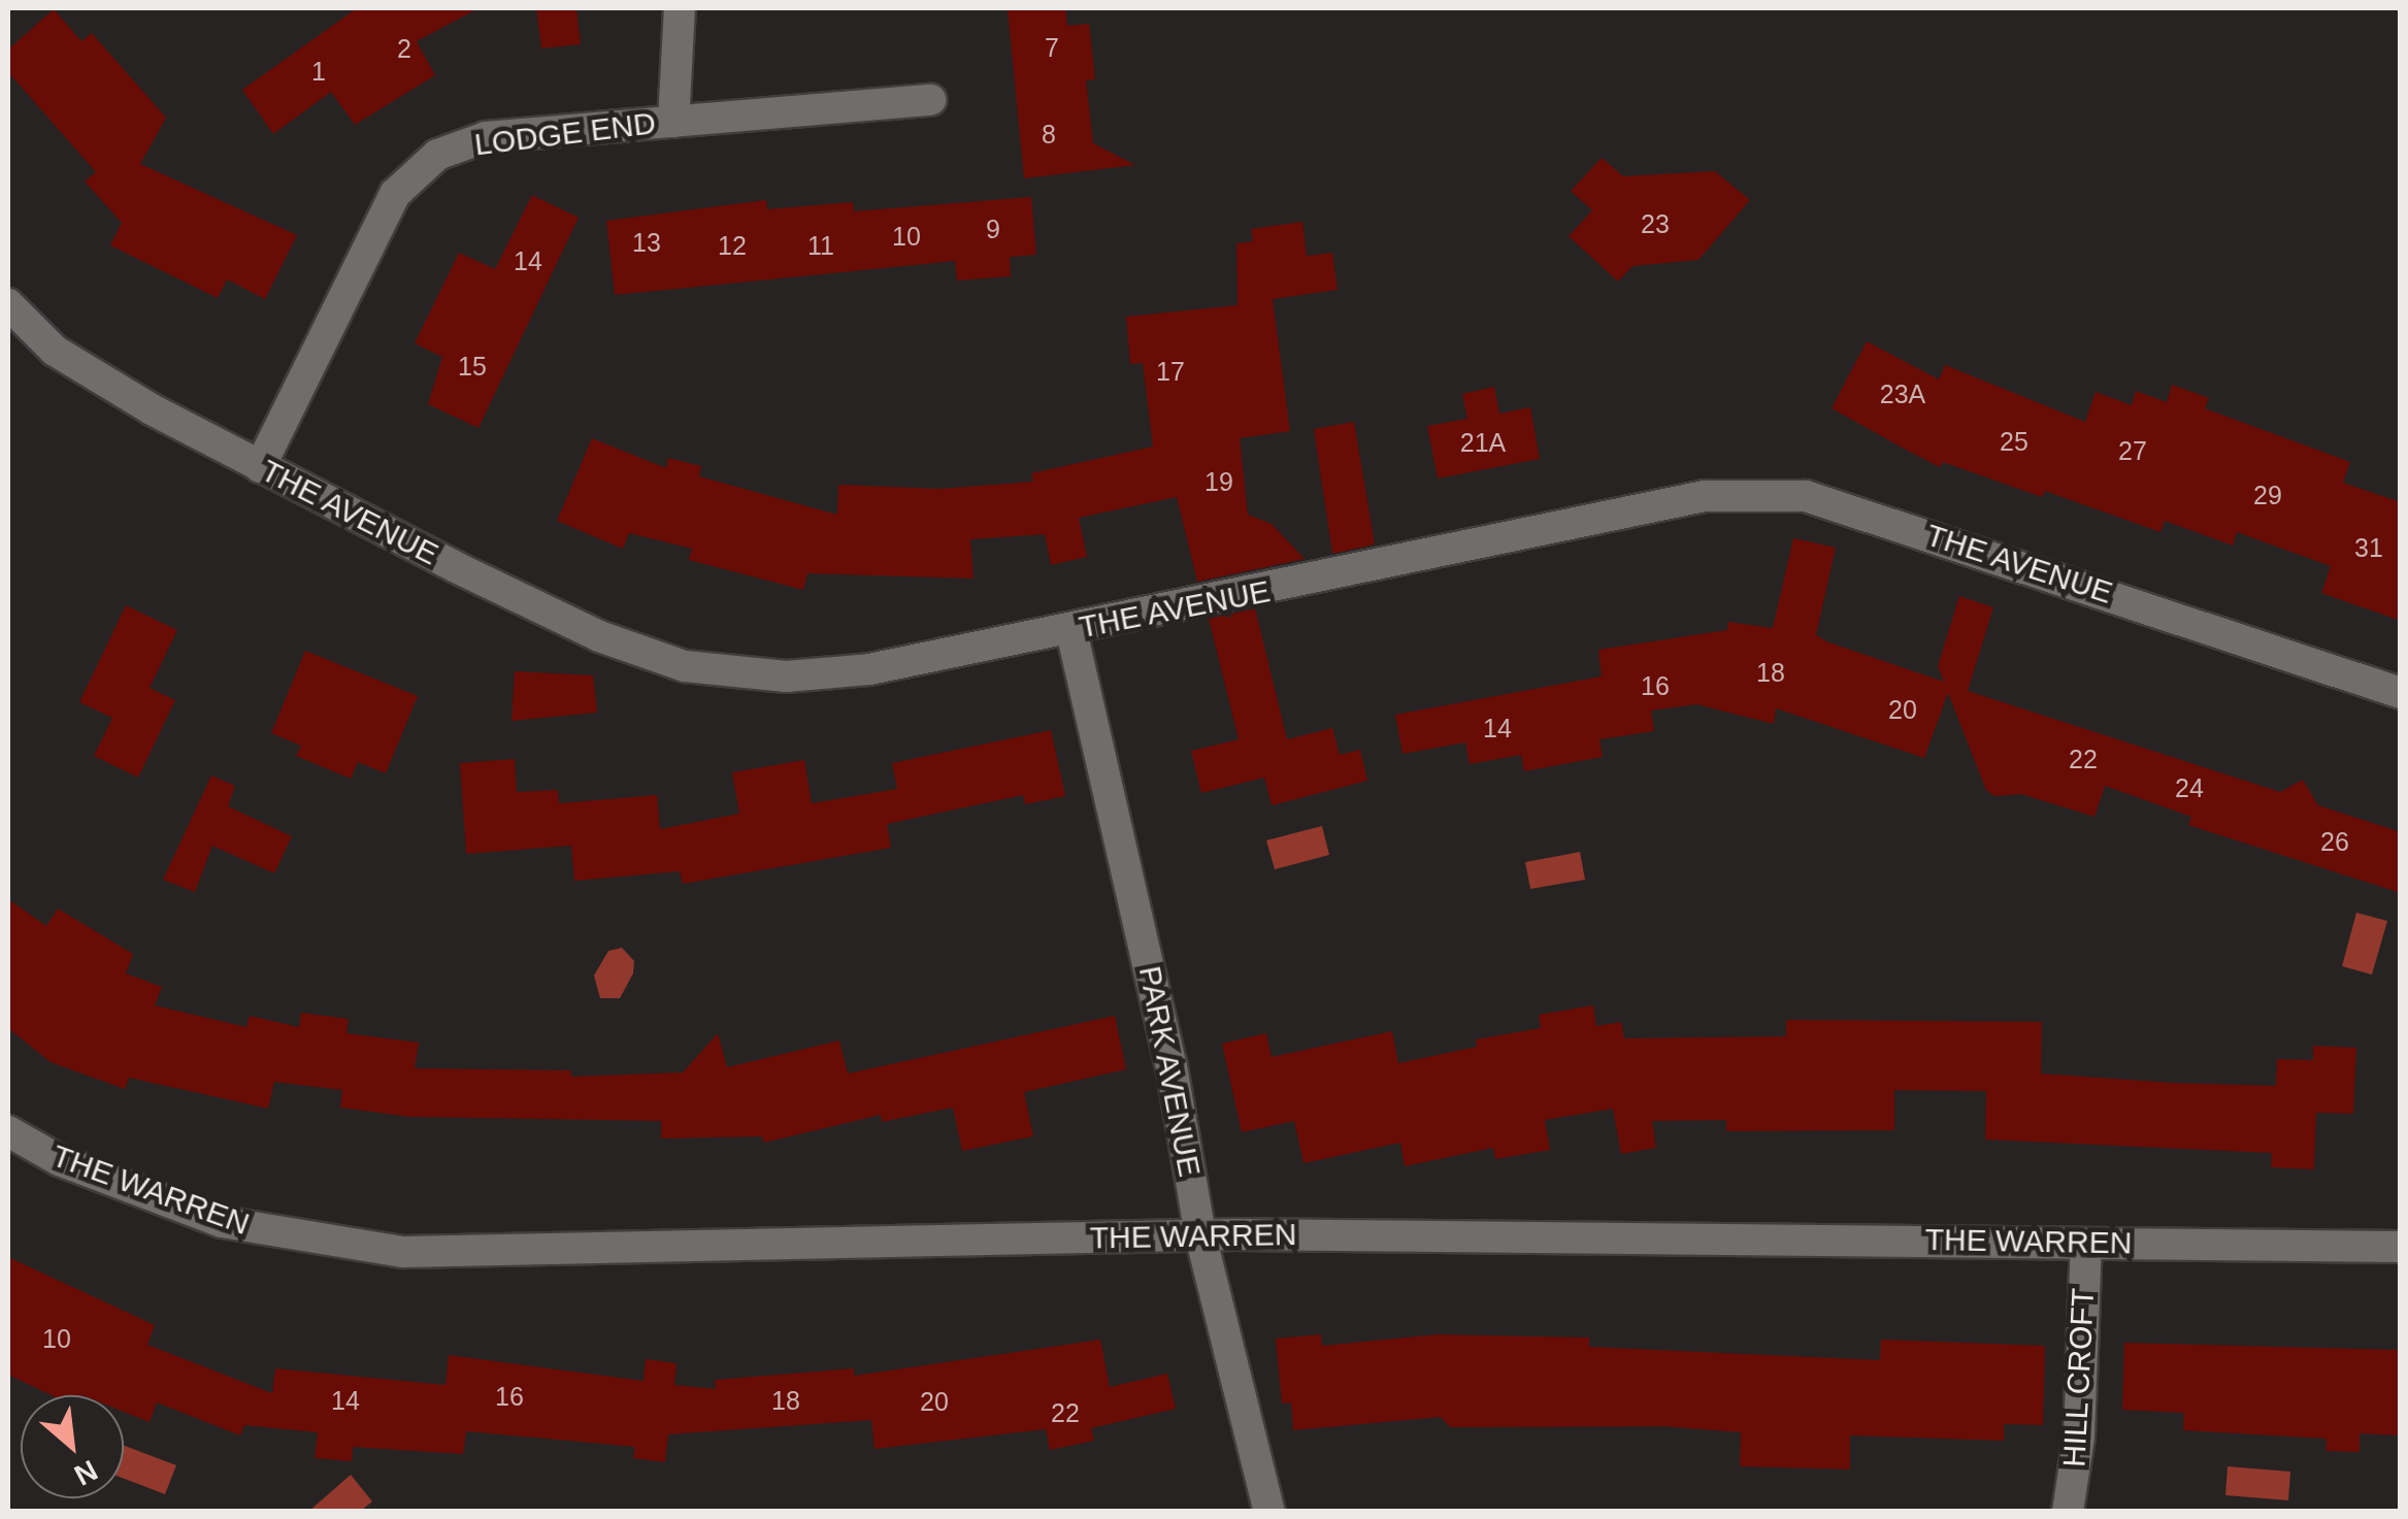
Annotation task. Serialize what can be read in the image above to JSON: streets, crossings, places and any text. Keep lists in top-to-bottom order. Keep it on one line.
{"streets":{"street":["LODGE END","THE AVENUE","PARK AVENUE","THE WARREN","HILL CROFT"]},"crossings":[["LODGE END","THE AVENUE"],["THE AVENUE","PARK AVENUE"],["PARK AVENUE","THE WARREN"],["THE WARREN","HILL CROFT"]],"house_numbers":["7","2","1","8","23","9","10","13","12","11","14","15","17","23A","25","21A","27","19","29","31","18","16","20","14","22","24","26","10","16","14","18","20","22"],"north":"bottom right"}
